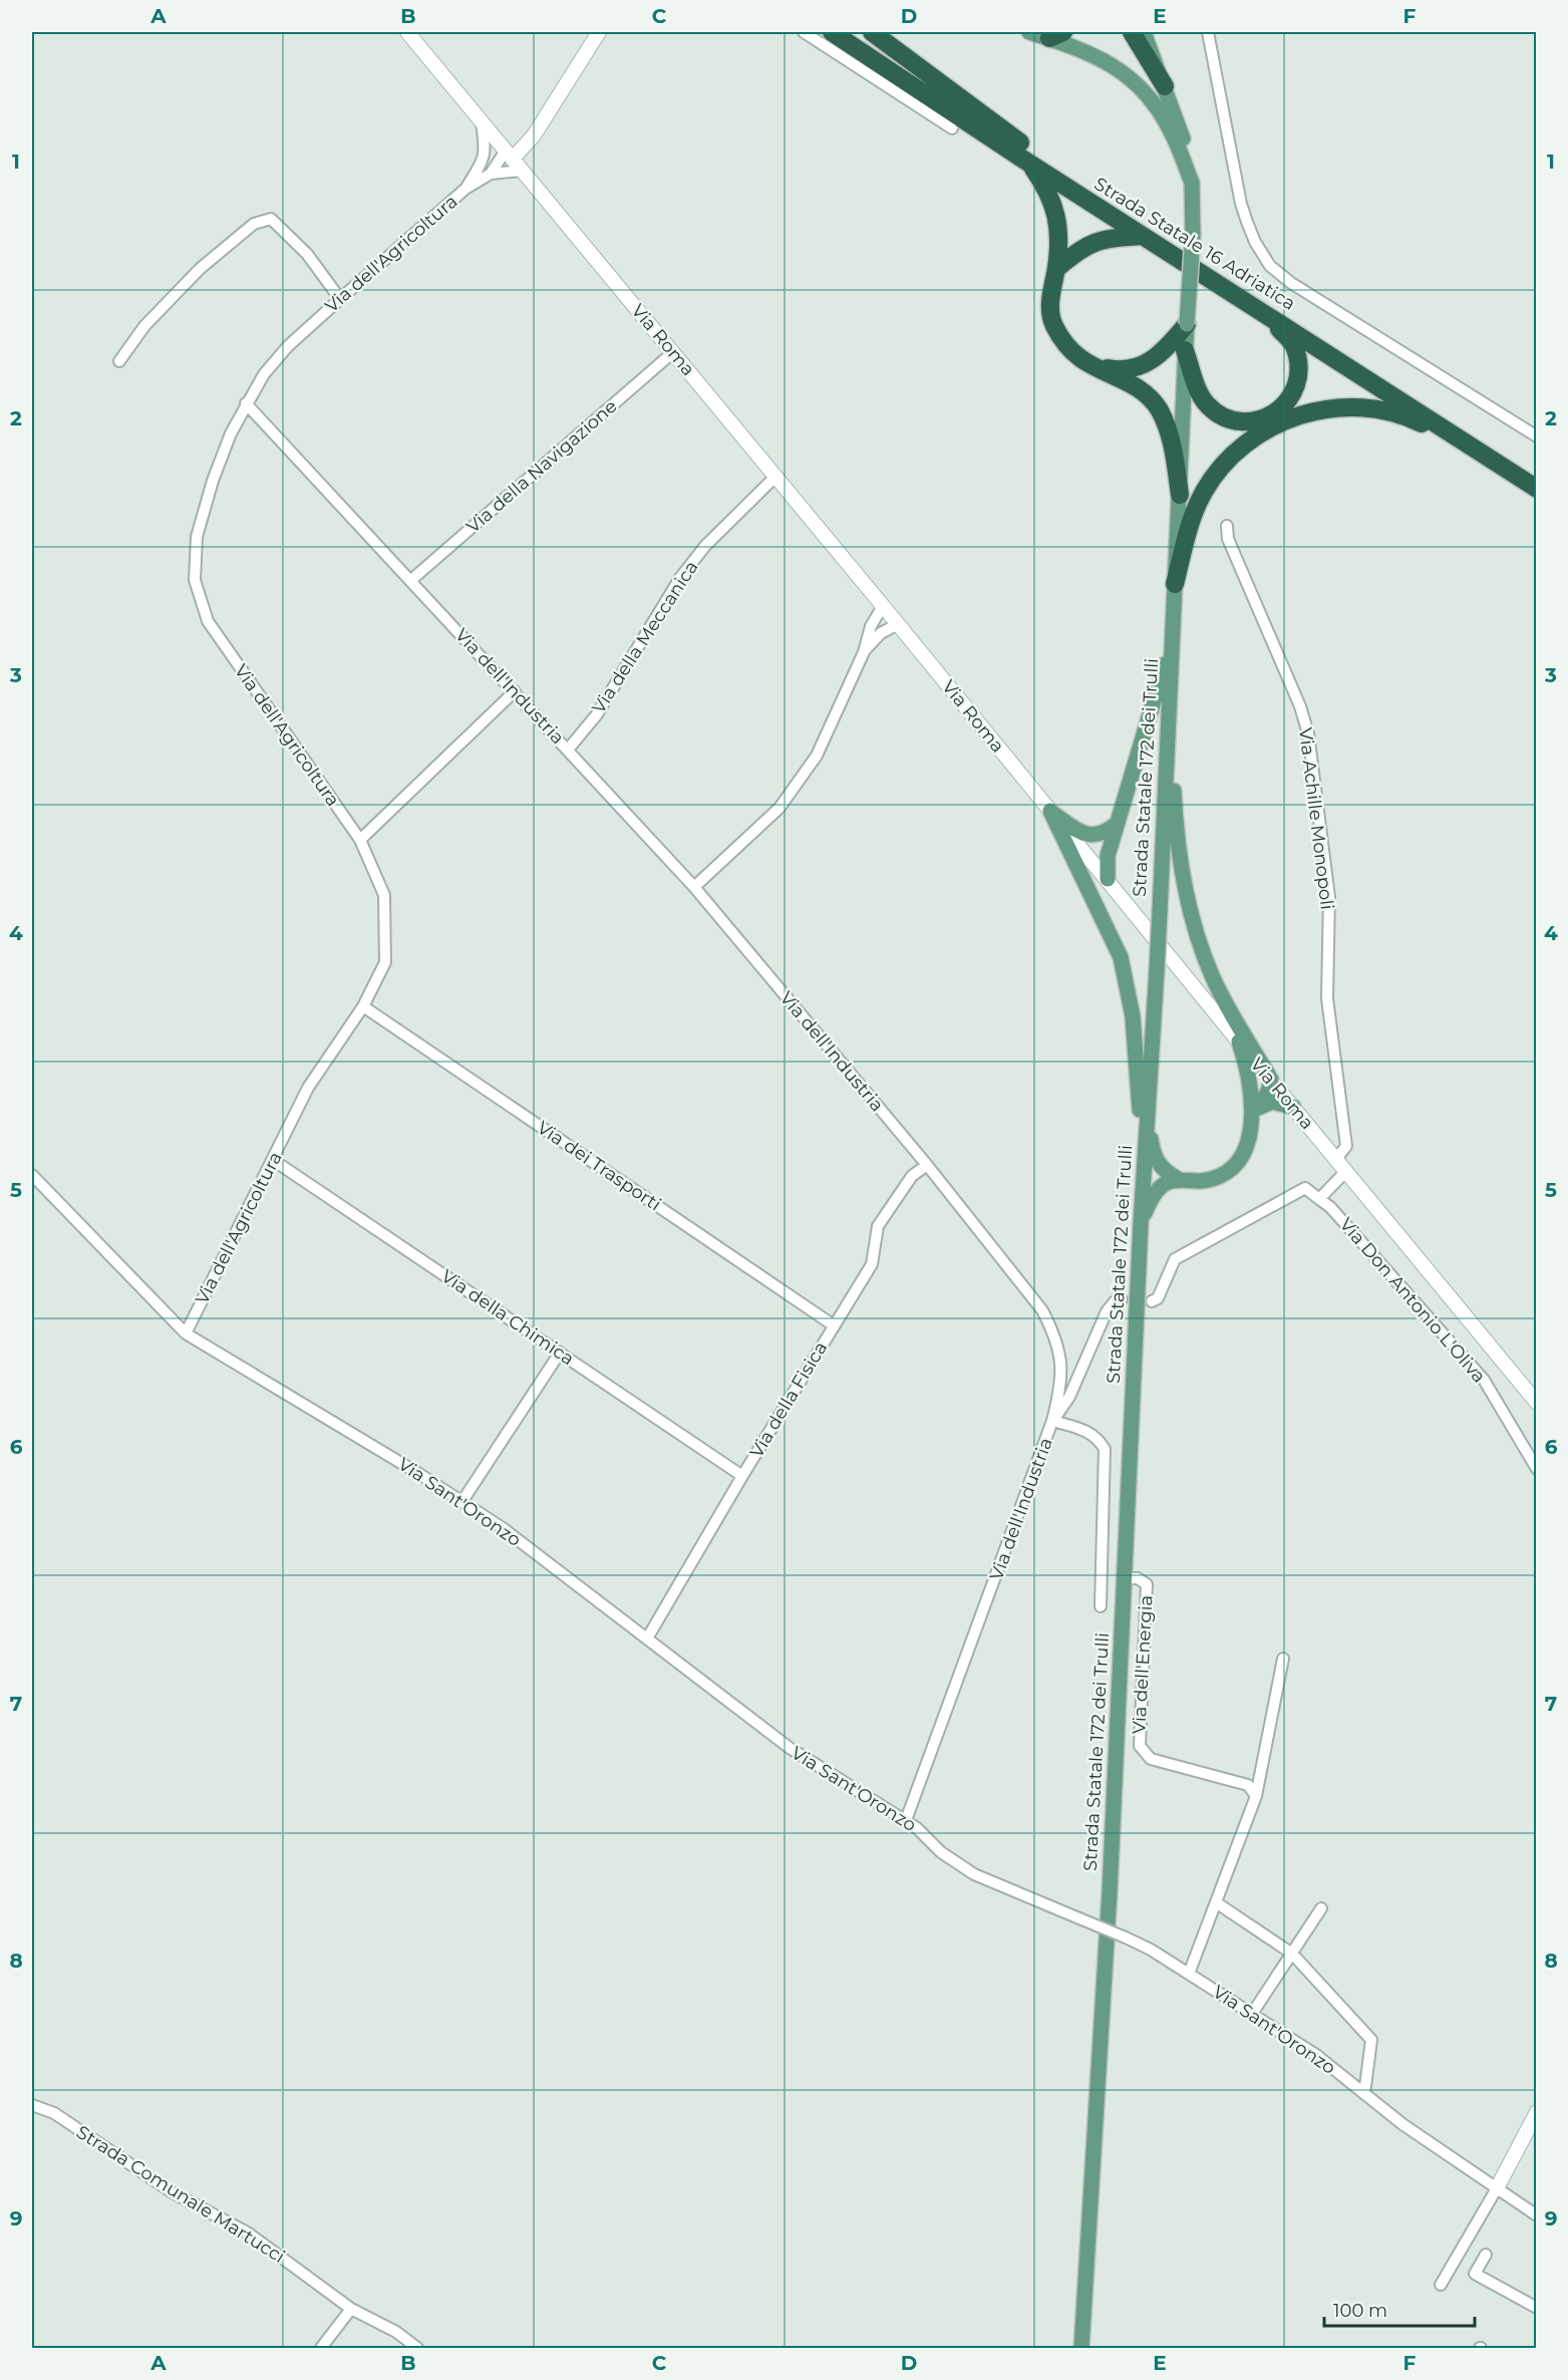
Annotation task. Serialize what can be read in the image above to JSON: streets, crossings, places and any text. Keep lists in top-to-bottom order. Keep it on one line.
{"streets":{"highway":["Strada Statale 16 Adriatica"],"main road":["Strada Statale 172 dei Trulli"],"street":["Via dell'Agricoltura","Via Roma","Via della Navigazione","Via della Meccanica","Via dell'Industria","Via Achille Monopoli","Via dei Trasporti","Via Don Antonio L'Oliva","Via della Chimica","Via della Fisica","Via Sant'Oronzo","Via dell'Energia","Strada Comunale Martucci"]},"crossings":[["Via dell'Agricoltura","Via Roma"],["Via dell'Agricoltura","Via dell'Industria"],["Via dell'Agricoltura","Via dei Trasporti"],["Via dell'Agricoltura","Via della Chimica"],["Via dell'Agricoltura","Via Sant'Oronzo"],["Via Roma","Via della Navigazione"],["Via Roma","Via della Meccanica"],["Via Roma","Via Achille Monopoli"],["Via della Navigazione","Via dell'Industria"],["Via della Meccanica","Via dell'Industria"],["Via dell'Industria","Via della Fisica"],["Via dell'Industria","Via Sant'Oronzo"],["Strada Statale 172 dei Trulli","Via dell'Energia"],["Via dei Trasporti","Via della Fisica"],["Via della Chimica","Via della Fisica"],["Via della Fisica","Via Sant'Oronzo"]],"scale_bar":"100 m","grid":{"columns":["A","B","C","D","E","F"],"rows":["1","2","3","4","5","6","7","8","9"]}}
